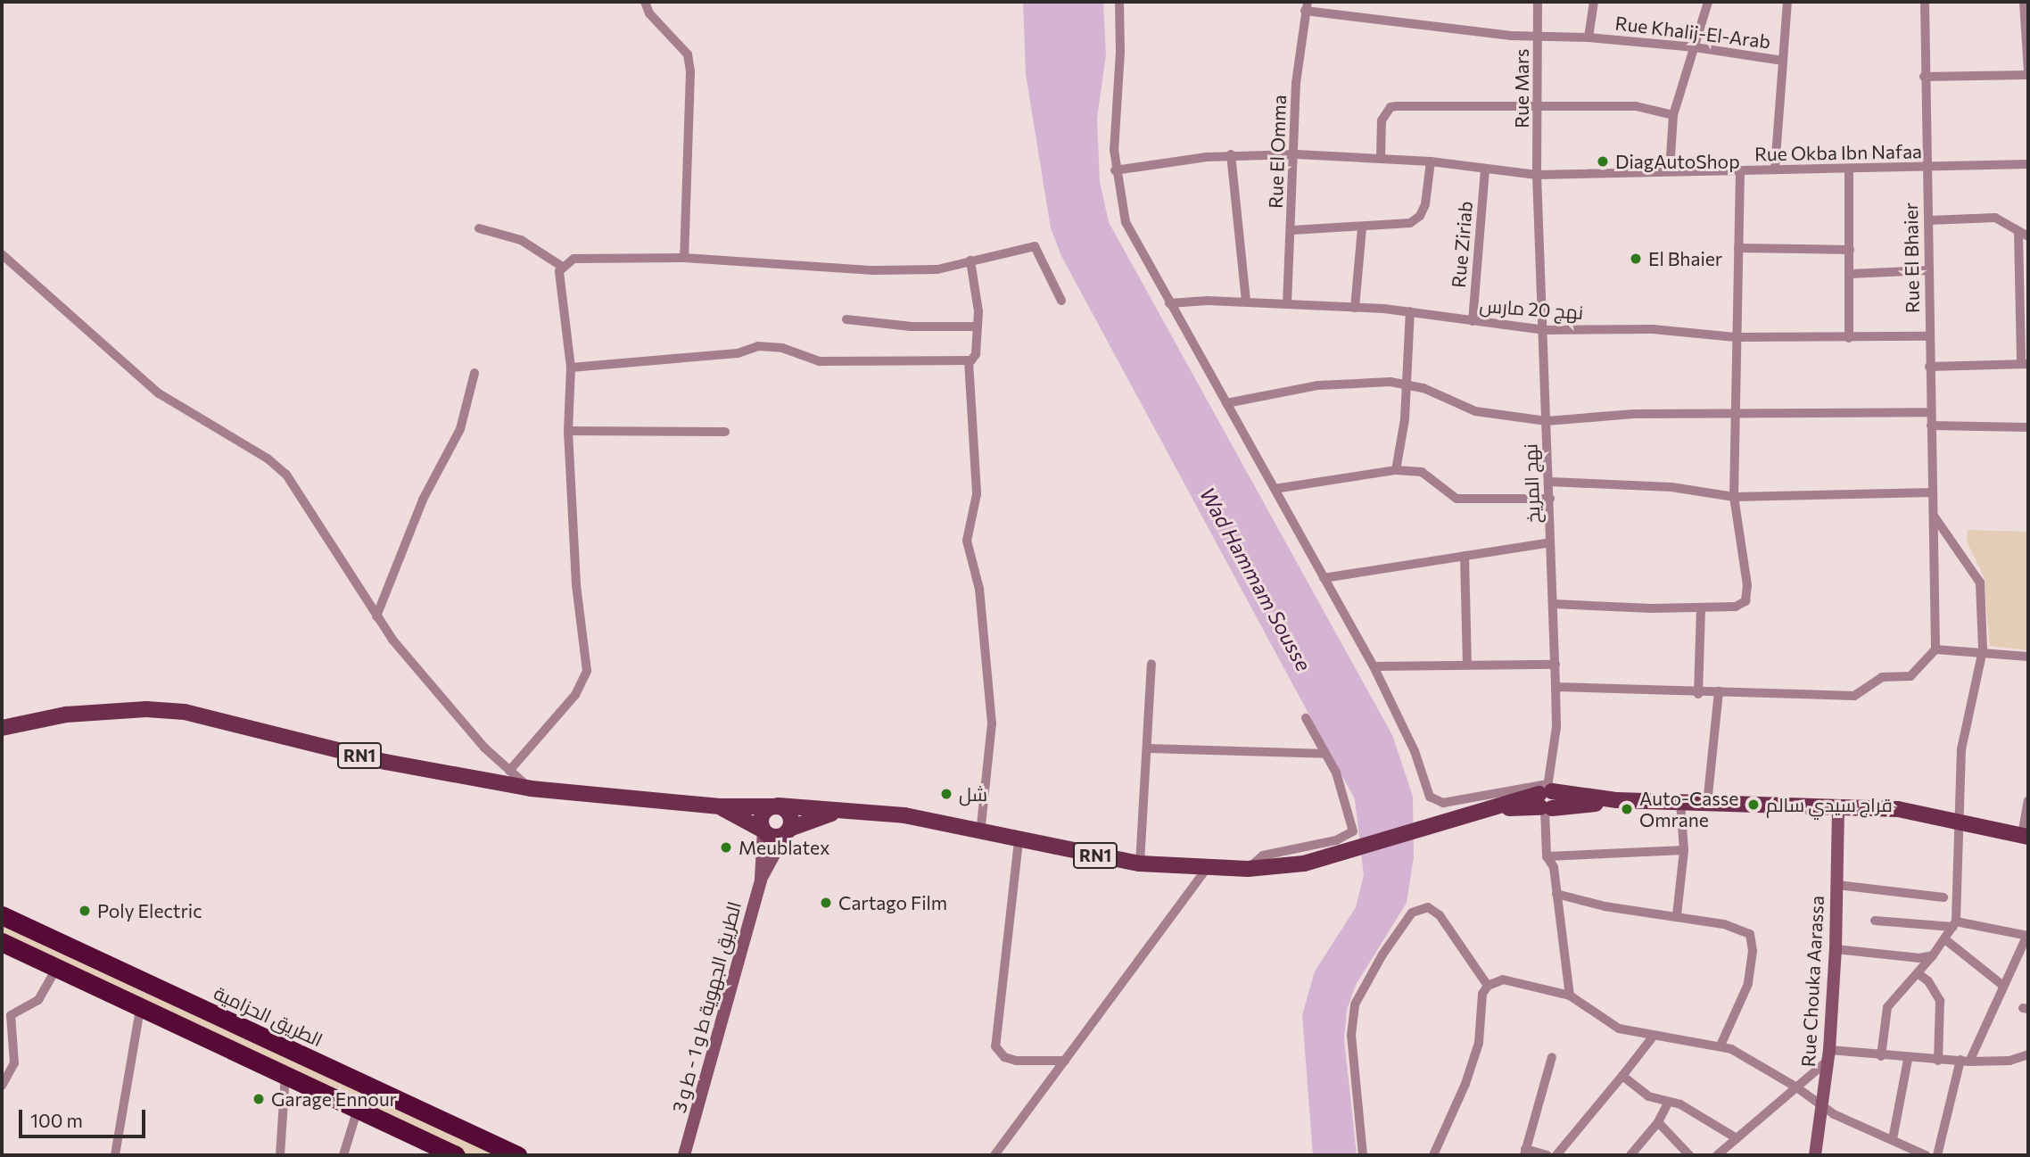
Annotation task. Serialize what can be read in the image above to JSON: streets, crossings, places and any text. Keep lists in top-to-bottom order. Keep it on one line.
{"streets":{"highway":["الطريق الحزامية"],"main road":["RN1","Rue Chouka Aarassa","الطريق الجهوية ط و 1 - ط و 3"],"street":["Rue Khalij-El-Arab","Rue Mars","Rue El Omma","Rue Okba Ibn Nafaa","Rue Ziriab","Rue El Bhaier","نهج 20 مارس","نهج المريخ"]},"crossings":[["Rue Khalij-El-Arab","Rue Mars"],["Rue Khalij-El-Arab","Rue El Omma"],["Rue Mars","Rue Okba Ibn Nafaa"],["Rue Mars","نهج المريخ"],["Rue El Omma","Rue Okba Ibn Nafaa"],["Rue El Omma","نهج 20 مارس"],["Rue Okba Ibn Nafaa","Rue Ziriab"],["Rue Okba Ibn Nafaa","Rue El Bhaier"],["Rue Okba Ibn Nafaa","نهج المريخ"],["Rue Ziriab","نهج 20 مارس"],["Rue El Bhaier","نهج 20 مارس"],["نهج 20 مارس","نهج المريخ"],["نهج المريخ","RN1"],["RN1","Rue Chouka Aarassa"],["RN1","الطريق الجهوية ط و 1 - ط و 3"]],"water":["Wad Hammam Sousse"],"places":["DiagAutoShop","El Bhaier","شل","قراج سيدي سالم","Auto-Casse Omrane","Meublatex","Cartago Film","Poly Electric","Garage Ennour"],"scale_bar":"100 m"}
